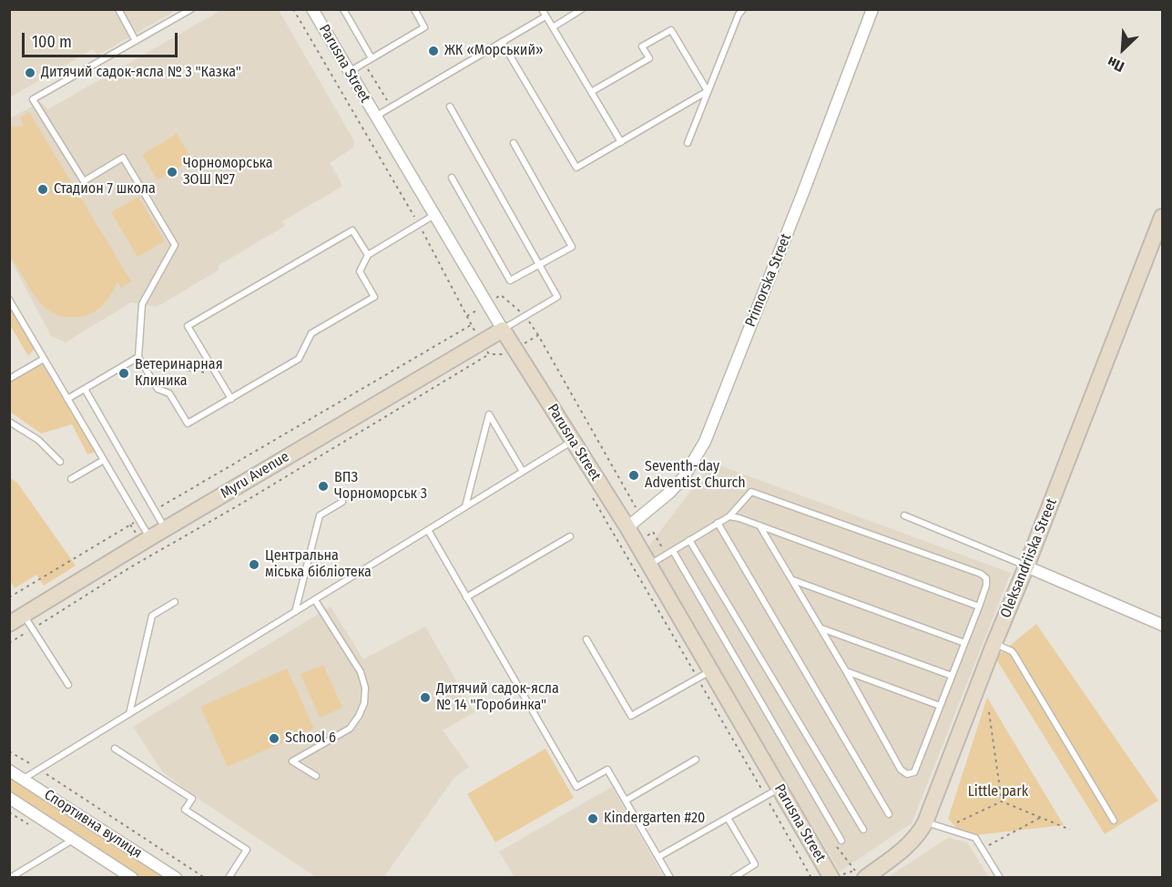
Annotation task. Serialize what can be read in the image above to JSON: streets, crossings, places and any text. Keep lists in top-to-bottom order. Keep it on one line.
{"streets":{"street":["Parusna Street","Primorska Street","Myru Avenue","Oleksandriiska Street","Спортивна вулиця"]},"crossings":[["Parusna Street","Primorska Street"],["Parusna Street","Myru Avenue"]],"parks":["Little park"],"places":["ЖК «Морський»","Дитячий садок-ясла № 3 \"Казка\"","Чорноморська ЗОШ №7","Стадион 7 школа","Ветеринарная Клиника","Seventh-day Adventist Church","ВПЗ Чорноморськ 3","Центральна міська бібліотека","Дитячий садок-ясла № 14 \"Горобинка\"","School 6","Kindergarten #20"],"scale_bar":"100 m","north":"bottom left"}
